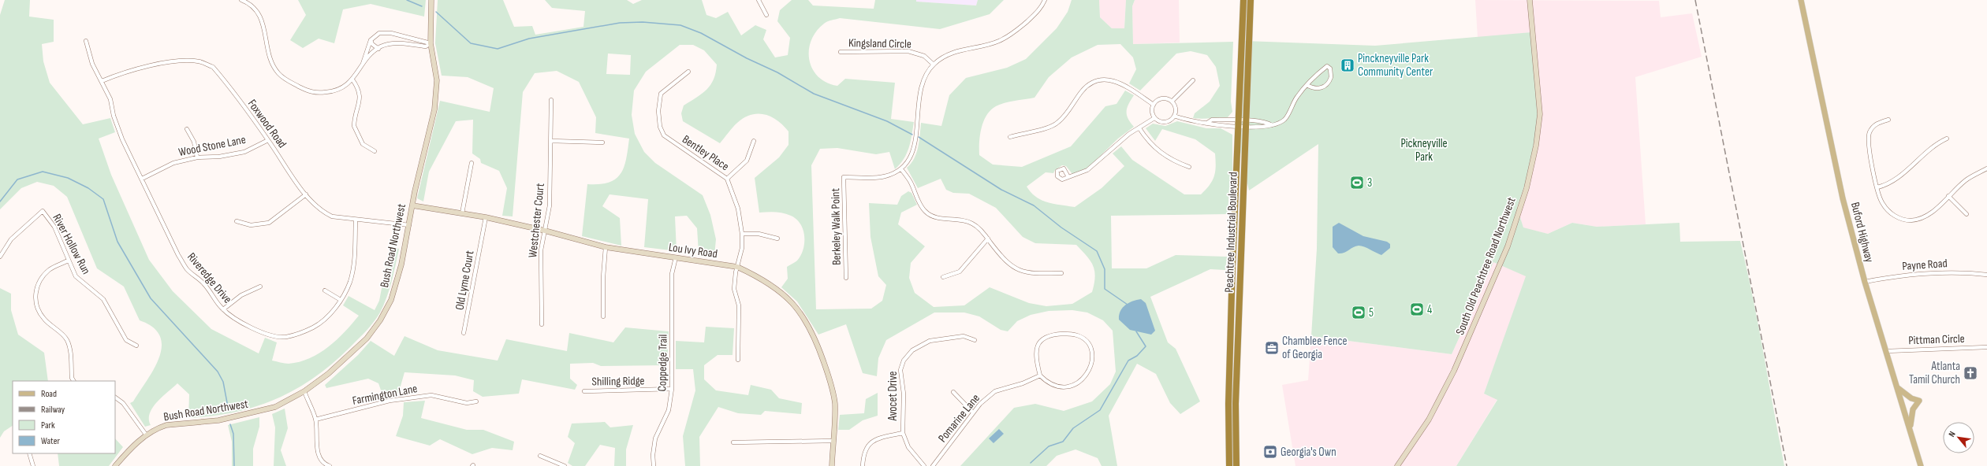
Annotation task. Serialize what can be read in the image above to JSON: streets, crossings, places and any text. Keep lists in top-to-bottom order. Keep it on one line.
{"streets":{"highway":["Peachtree Industrial Boulevard"],"main road":["Buford Highway"],"street":["Kingsland Circle","Foxwood Road","Wood Stone Lane","Bentley Place","Westchester Court","Berkeley Walk Point","River Hollow Run","Bush Road Northwest","Lou Ivy Road","Payne Road","South Old Peachtree Road Northwest","Riveredge Drive","Old Lyme Court","Pittman Circle","Coppedge Trail","Shilling Ridge","Farmington Lane","Avocet Drive","Pomarine Lane"]},"crossings":[["Foxwood Road","Wood Stone Lane"],["Foxwood Road","Bush Road Northwest"],["Foxwood Road","Riveredge Drive"],["Wood Stone Lane","Riveredge Drive"],["Bentley Place","Lou Ivy Road"],["Westchester Court","Lou Ivy Road"],["Buford Highway","Payne Road"],["Buford Highway","Pittman Circle"],["Bush Road Northwest","Lou Ivy Road"],["Lou Ivy Road","Old Lyme Court"],["Lou Ivy Road","Coppedge Trail"],["Coppedge Trail","Shilling Ridge"]],"parks":["Pickneyville Park"],"places":{"building":["Pinckneyville Park Community Center"],"sports":["3","4","5"],"office":["Chamblee Fence of Georgia"],"church":["Atlanta Tamil Church"],"bank":["Georgia's Own"]},"legend":["Road","Railway","Park","Water"],"north":"top left"}
